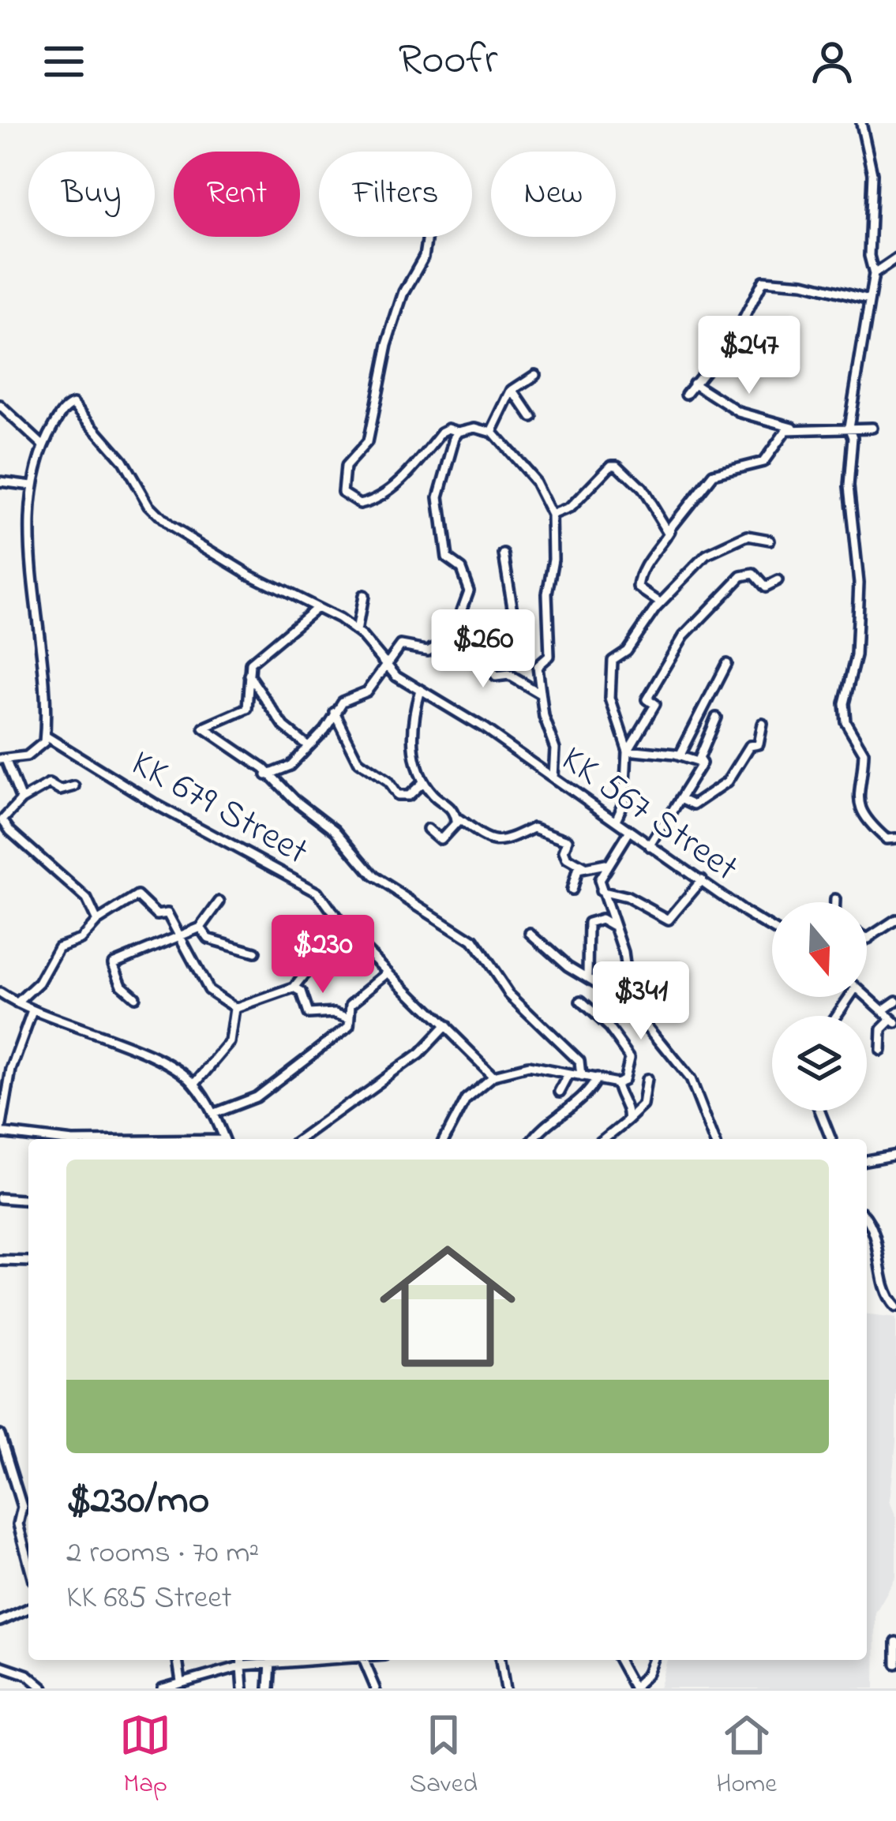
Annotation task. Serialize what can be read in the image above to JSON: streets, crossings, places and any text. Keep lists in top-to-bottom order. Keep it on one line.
{"streets":{"street":["KK 679 Street","KK 567 Street"]},"north":"bottom","page":{"header":"Roofr","chip":["Buy","Rent","Filters","New"],"price":["$247","$260","$230","$341"],"list":[{"name":"$230/mo","note":"2 rooms · 70 m² · KK 685 Street"}],"tabs":["Map","Saved","Home"]}}
